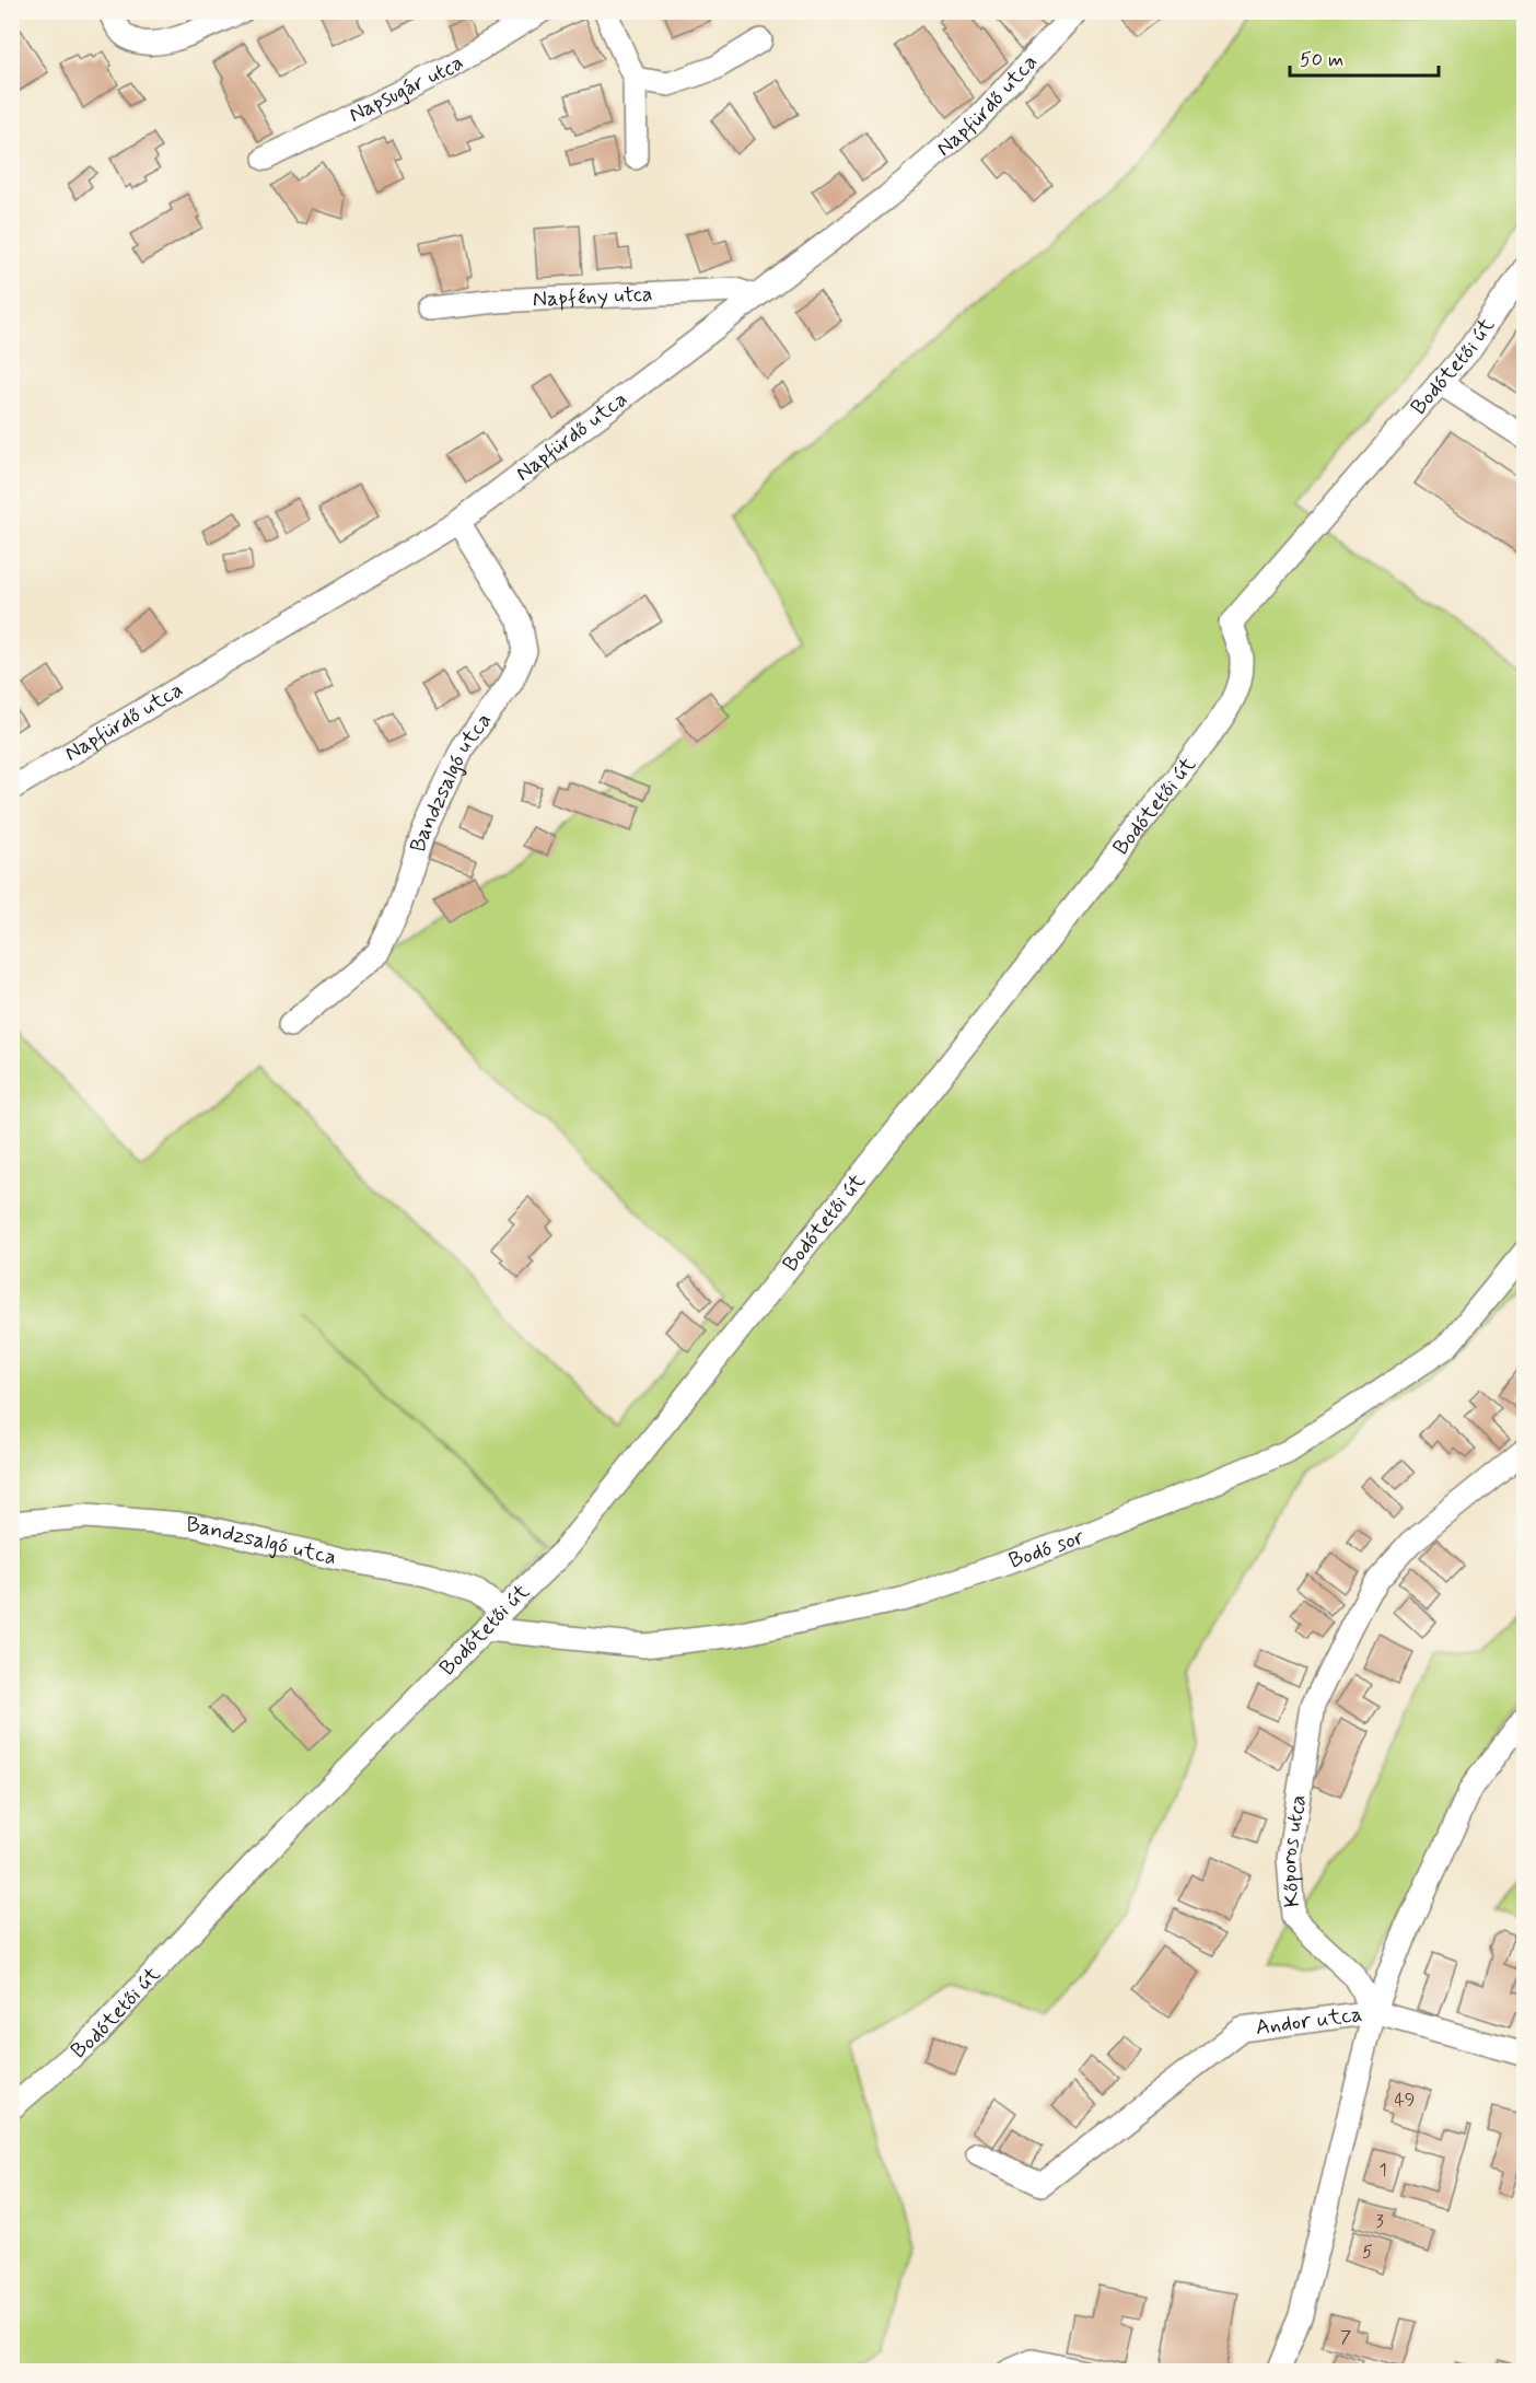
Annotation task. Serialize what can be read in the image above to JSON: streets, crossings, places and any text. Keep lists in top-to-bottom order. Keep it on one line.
{"streets":{"street":["Napsugár utca","Napfürdő utca","Napfény utca","Bodótetői út","Bandzsalgó utca","Bodó sor","Kőporos utca","Andor utca"]},"crossings":[["Napfürdő utca","Napfény utca"],["Napfürdő utca","Bandzsalgó utca"],["Bodótetői út","Bandzsalgó utca"],["Bodótetői út","Bodó sor"],["Kőporos utca","Andor utca"]],"house_numbers":["49","1","3","5","7"],"scale_bar":"50 m"}
